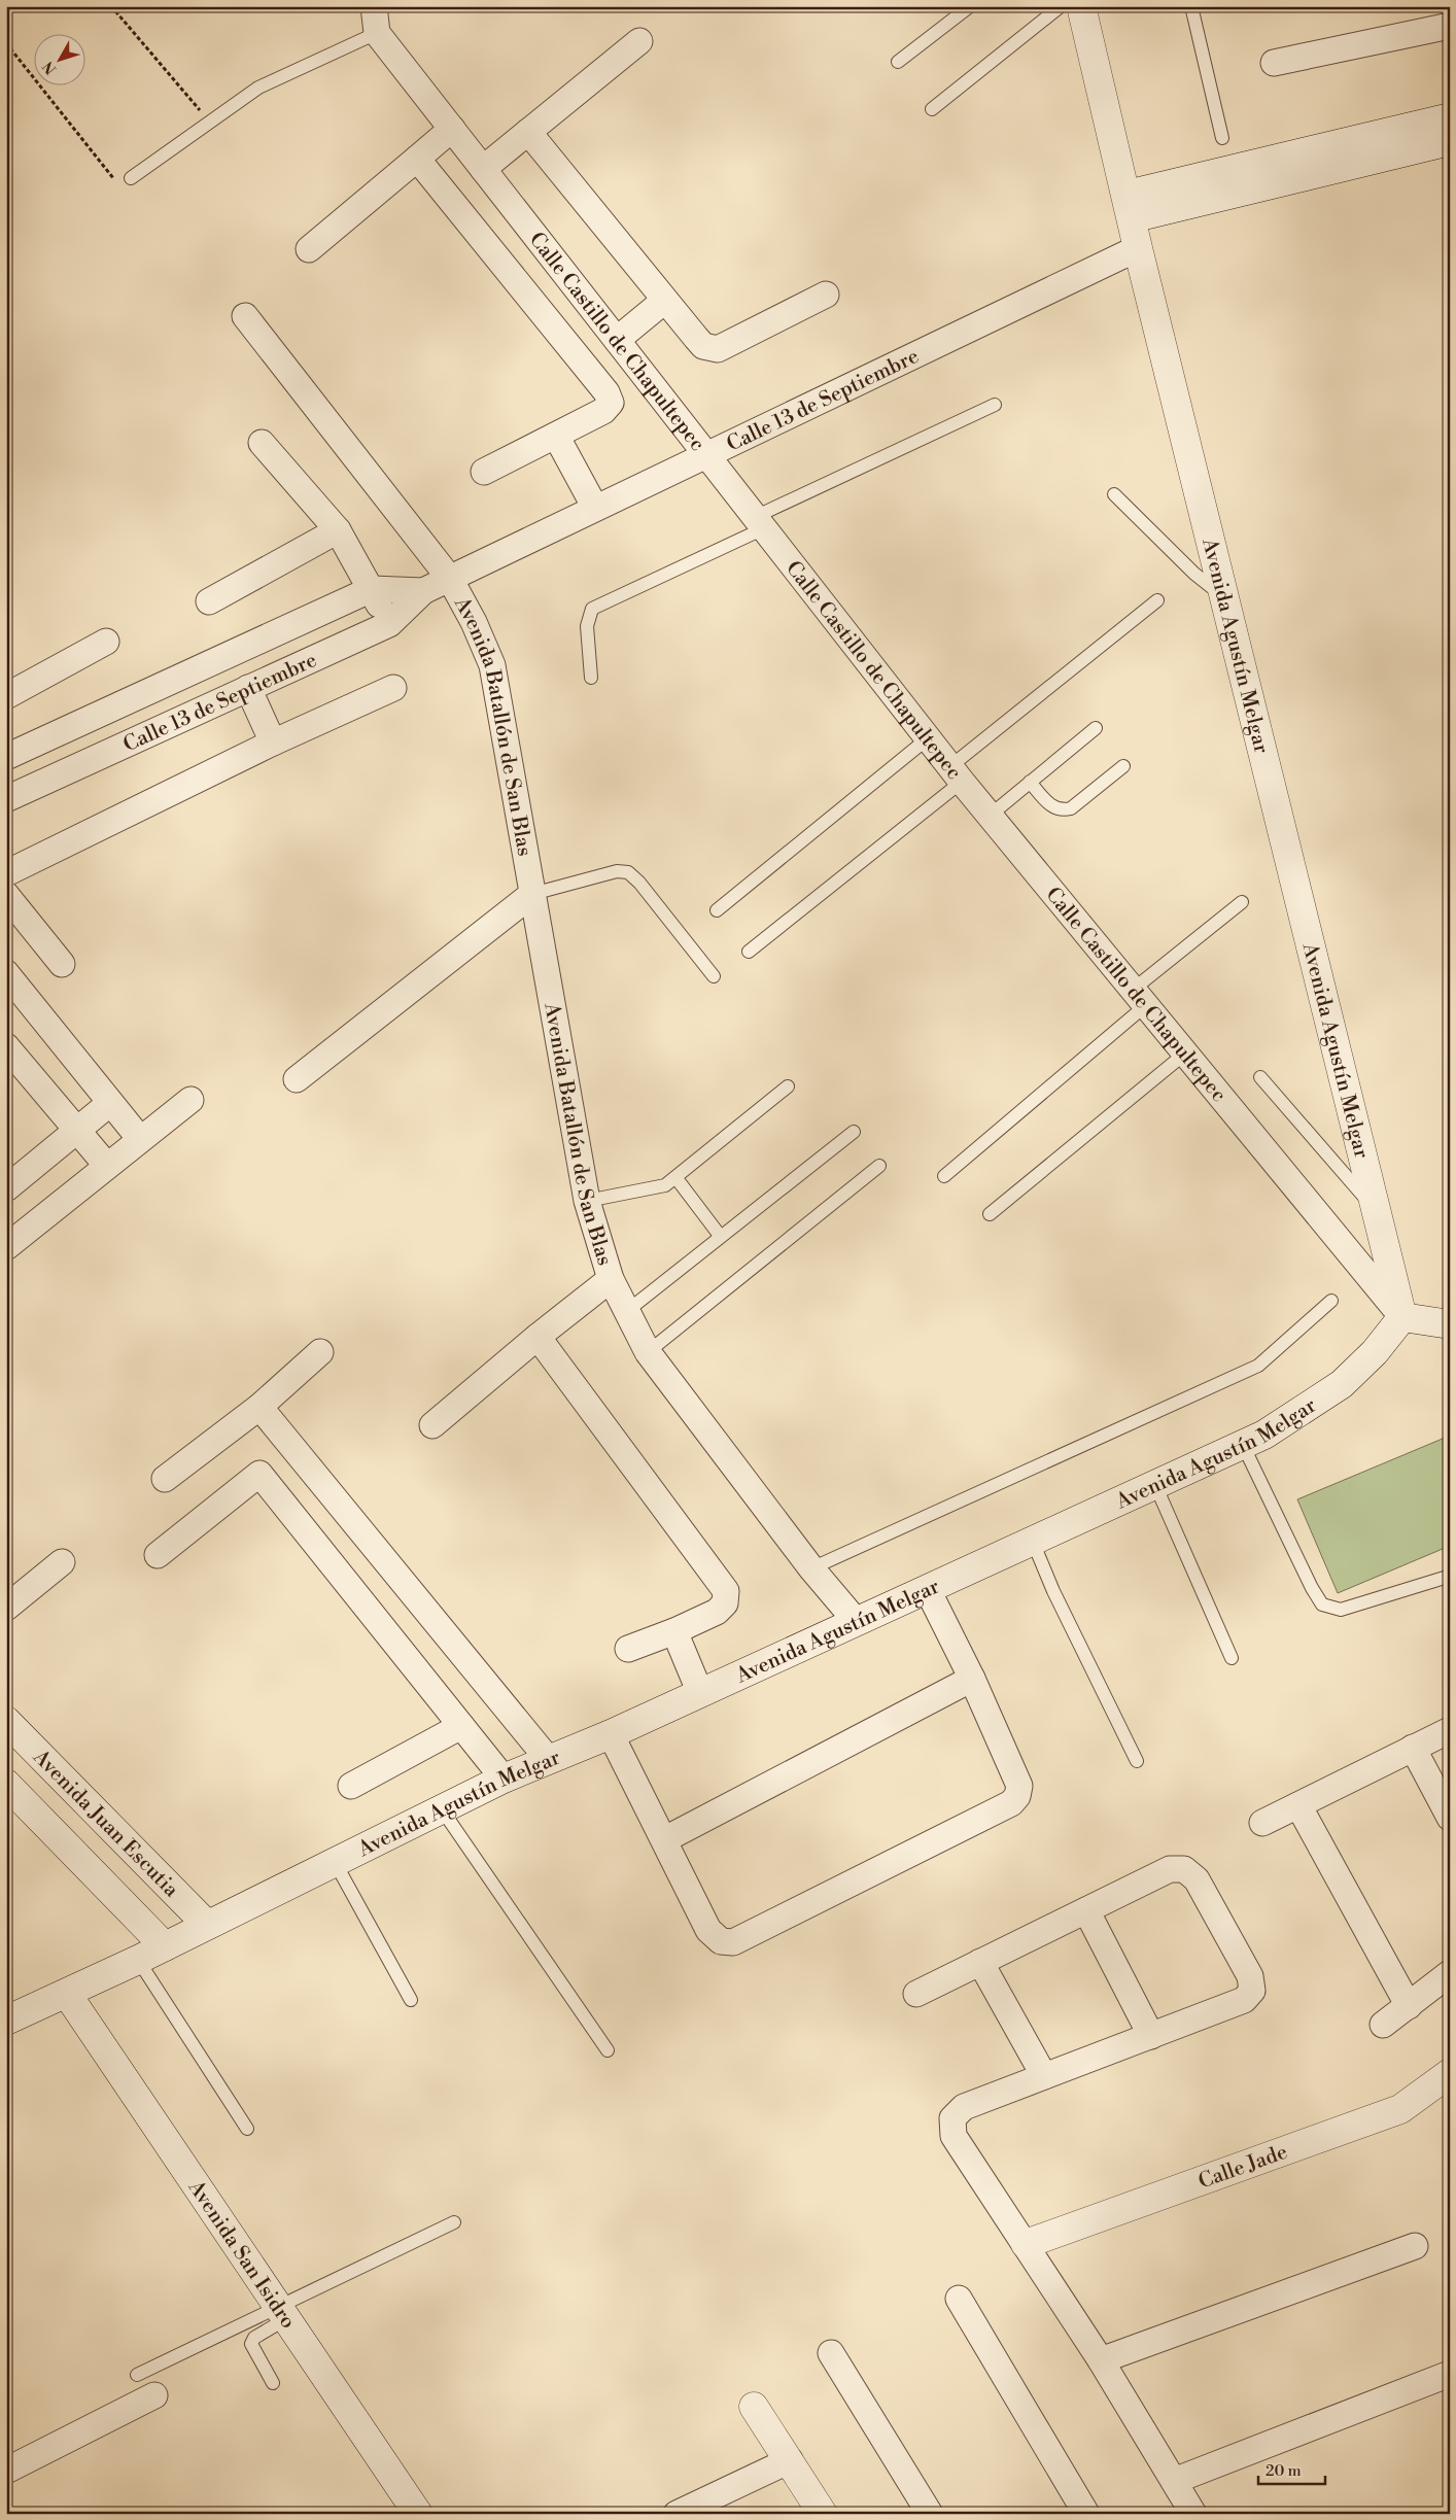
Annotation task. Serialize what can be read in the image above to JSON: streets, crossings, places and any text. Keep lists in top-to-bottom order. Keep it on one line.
{"streets":{"main road":["Avenida Agustín Melgar","Avenida Juan Escutia","Calle Jade","Avenida San Isidro"],"street":["Calle Castillo de Chapultepec","Calle 13 de Septiembre","Avenida Batallón de San Blas"]},"crossings":[["Calle Castillo de Chapultepec","Calle 13 de Septiembre"],["Calle Castillo de Chapultepec","Avenida Agustín Melgar"],["Calle 13 de Septiembre","Avenida Agustín Melgar"],["Calle 13 de Septiembre","Avenida Batallón de San Blas"],["Avenida Agustín Melgar","Avenida Batallón de San Blas"],["Avenida Agustín Melgar","Avenida Juan Escutia"],["Avenida Agustín Melgar","Avenida San Isidro"]],"scale_bar":"20 m","north":"bottom left"}
